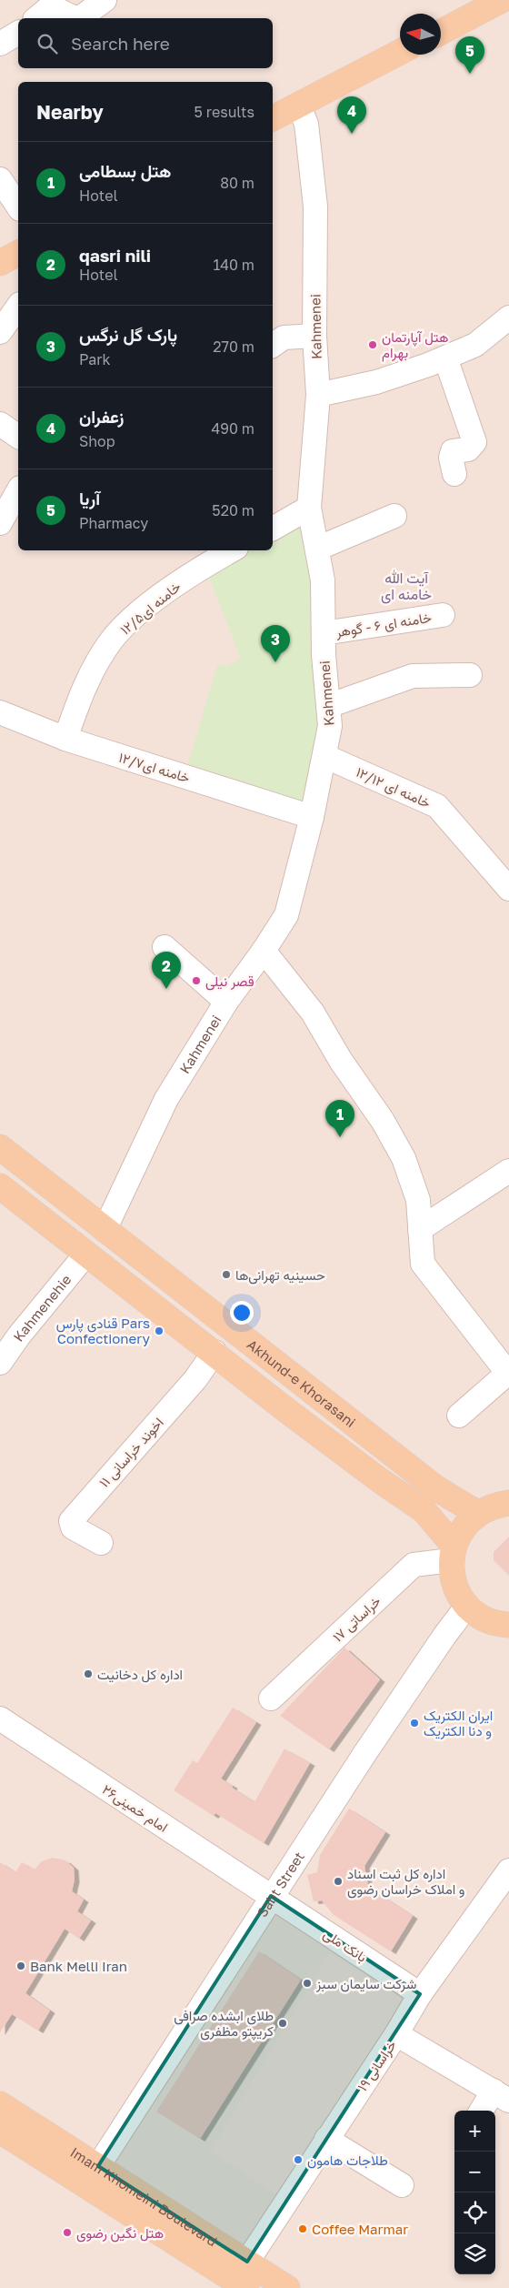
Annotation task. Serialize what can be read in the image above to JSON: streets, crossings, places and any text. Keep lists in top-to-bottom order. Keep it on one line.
{"streets":{"main road":["Akhund-e Khorasani","Imam Khomeini Boulevard"],"street":["Kahmenei","خامنه ای۱۲/۵","خامنه ای ۶ - گوهر","خامنه ای۱۲/۷","خامنه ای ۱۲/۱۲","Kahmenehie","اخوند خراسانی ۱۱","خراساتی ۱۷","امام خمینی۲۶","Sabt Street","بانک ملی","خراسانی ۱۹"]},"crossings":[["Kahmenei","خامنه ای ۶ - گوهر"],["Kahmenei","خامنه ای۱۲/۷"],["Kahmenei","خامنه ای ۱۲/۱۲"],["Kahmenei","Akhund-e Khorasani"],["خامنه ای۱۲/۵","خامنه ای۱۲/۷"],["امام خمینی۲۶","Sabt Street"],["امام خمینی۲۶","بانک ملی"],["Sabt Street","بانک ملی"],["Sabt Street","Imam Khomeini Boulevard"],["بانک ملی","خراسانی ۱۹"],["خراسانی ۱۹","Imam Khomeini Boulevard"]],"districts":["آیت الله خامنه ای"],"places":["هتل آپارتمان بهرام","قصر نیلی","حسینیه تهرانی‌ها","قنادی پارس Pars Confectionery","اداره کل دخانیت","ایران الکتریک و دنا الکتریک","اداره کل ثبت اسناد و املاک خراسان رضوی","Bank Melli Iran","شركت سايمان سبز","طلای ابشده صرافی کریپتو مظفری","طلاجات هامون","Coffee Marmar","هتل نگین رضوی"],"north":"left","page":{"search":"Search here","pins":["5","4","3","2","1"],"heading":["Nearby","5 results"],"list":[{"mark":"1","name":"هتل بسطامی","note":"Hotel","value":"80 m"},{"mark":"2","name":"qasri nili","note":"Hotel","value":"140 m"},{"mark":"3","name":"پارک گل نرگس","note":"Park","value":"270 m"},{"mark":"4","name":"زعفران","note":"Shop","value":"490 m"},{"mark":"5","name":"آریا","note":"Pharmacy","value":"520 m"}],"map_buttons":["+","−"]}}
